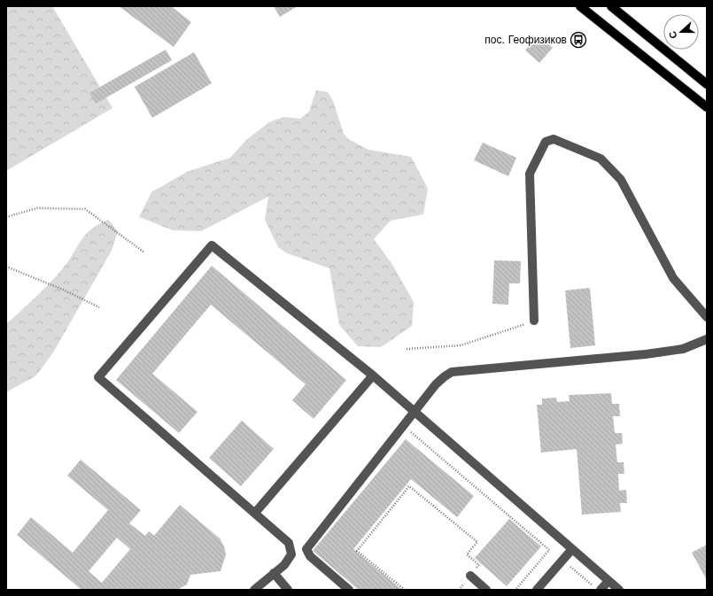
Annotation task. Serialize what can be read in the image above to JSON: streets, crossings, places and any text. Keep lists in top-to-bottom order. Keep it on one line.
{"places":{"bus stop":["пос. Геофизиков"]},"north":"left"}
